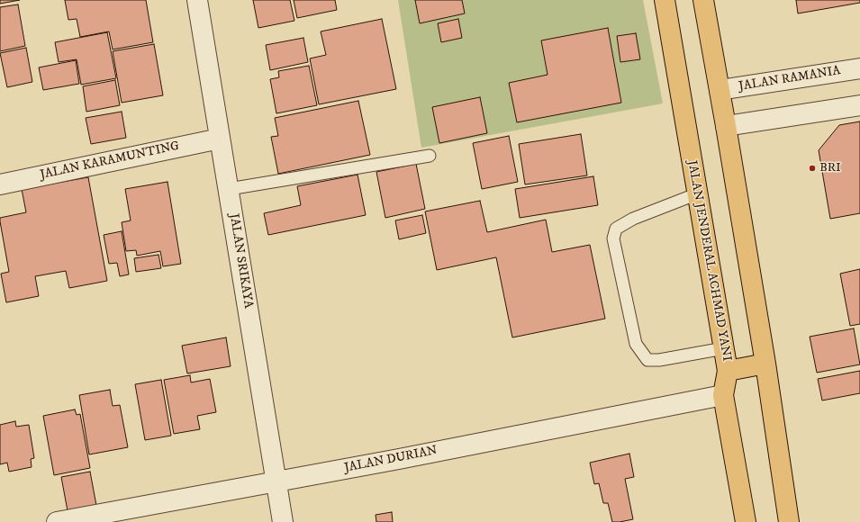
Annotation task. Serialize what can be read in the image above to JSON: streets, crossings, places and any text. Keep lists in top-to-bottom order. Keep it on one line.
{"streets":{"highway":["JALAN JENDERAL ACHMAD YANI"],"street":["JALAN RAMANIA","JALAN KARAMUNTING","JALAN SRIKAYA","JALAN DURIAN"]},"crossings":[["JALAN KARAMUNTING","JALAN SRIKAYA"],["JALAN SRIKAYA","JALAN DURIAN"],["JALAN JENDERAL ACHMAD YANI","JALAN DURIAN"]],"places":["BRI"]}
